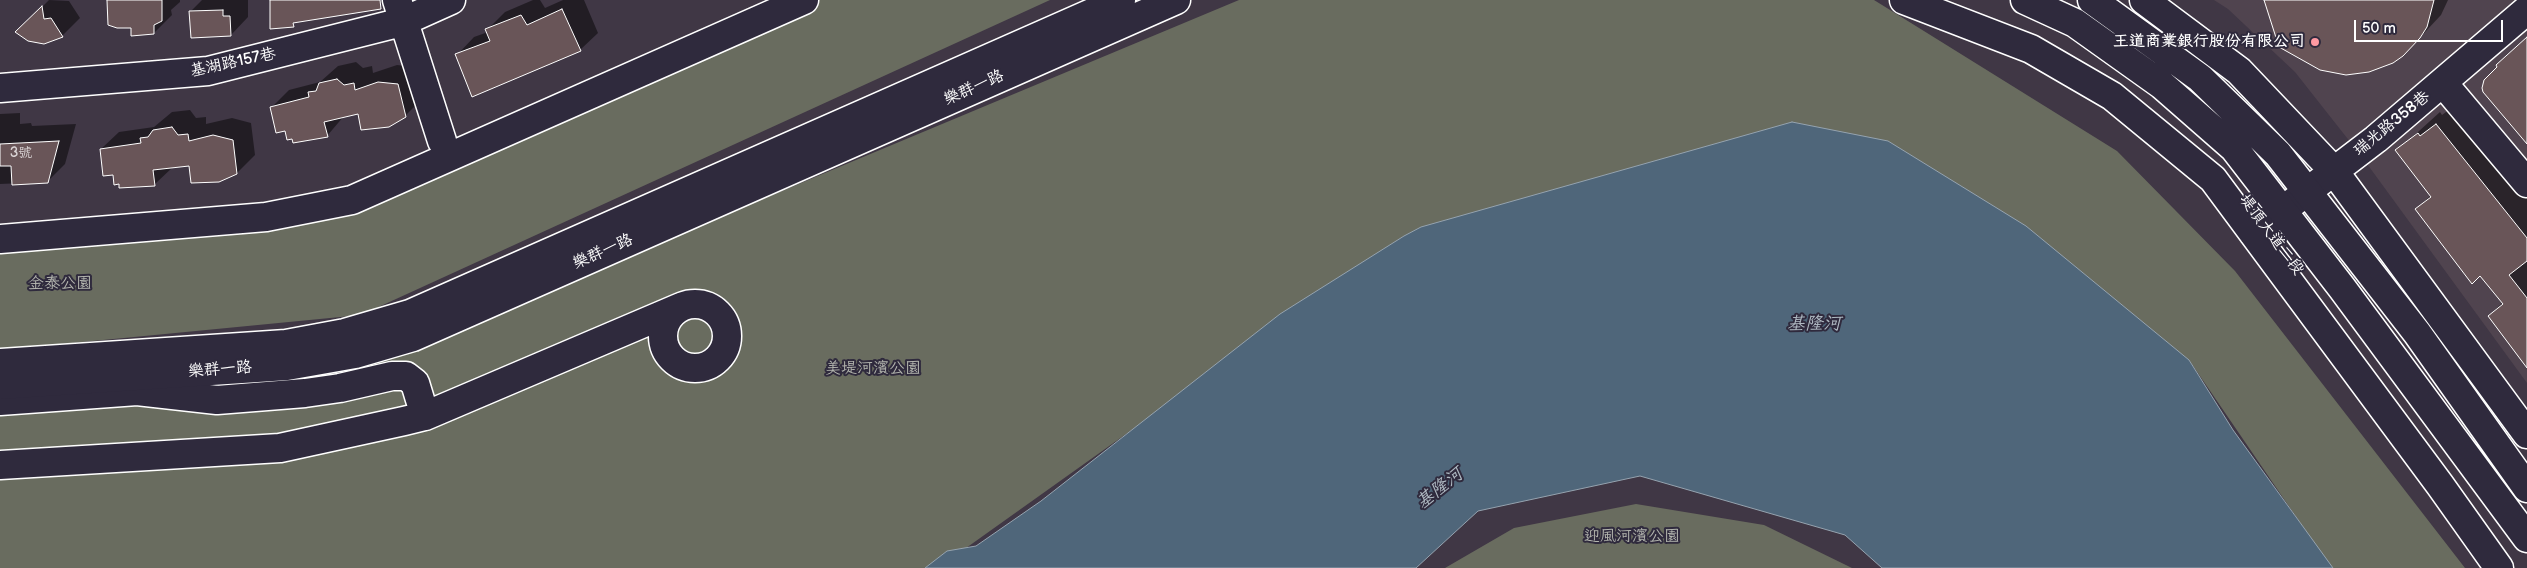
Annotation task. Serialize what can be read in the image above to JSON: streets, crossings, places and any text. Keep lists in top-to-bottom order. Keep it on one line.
{"streets":{"main road":["基湖路157巷","樂群一路","瑞光路358巷","堤頂大道二段"]},"crossings":[["瑞光路358巷","堤頂大道二段"]],"water":["基隆河"],"parks":["金泰公園","美堤河濱公園","迎風河濱公園"],"places":["王道商業銀行股份有限公司"],"house_numbers":["3號"],"scale_bar":"50 m"}
